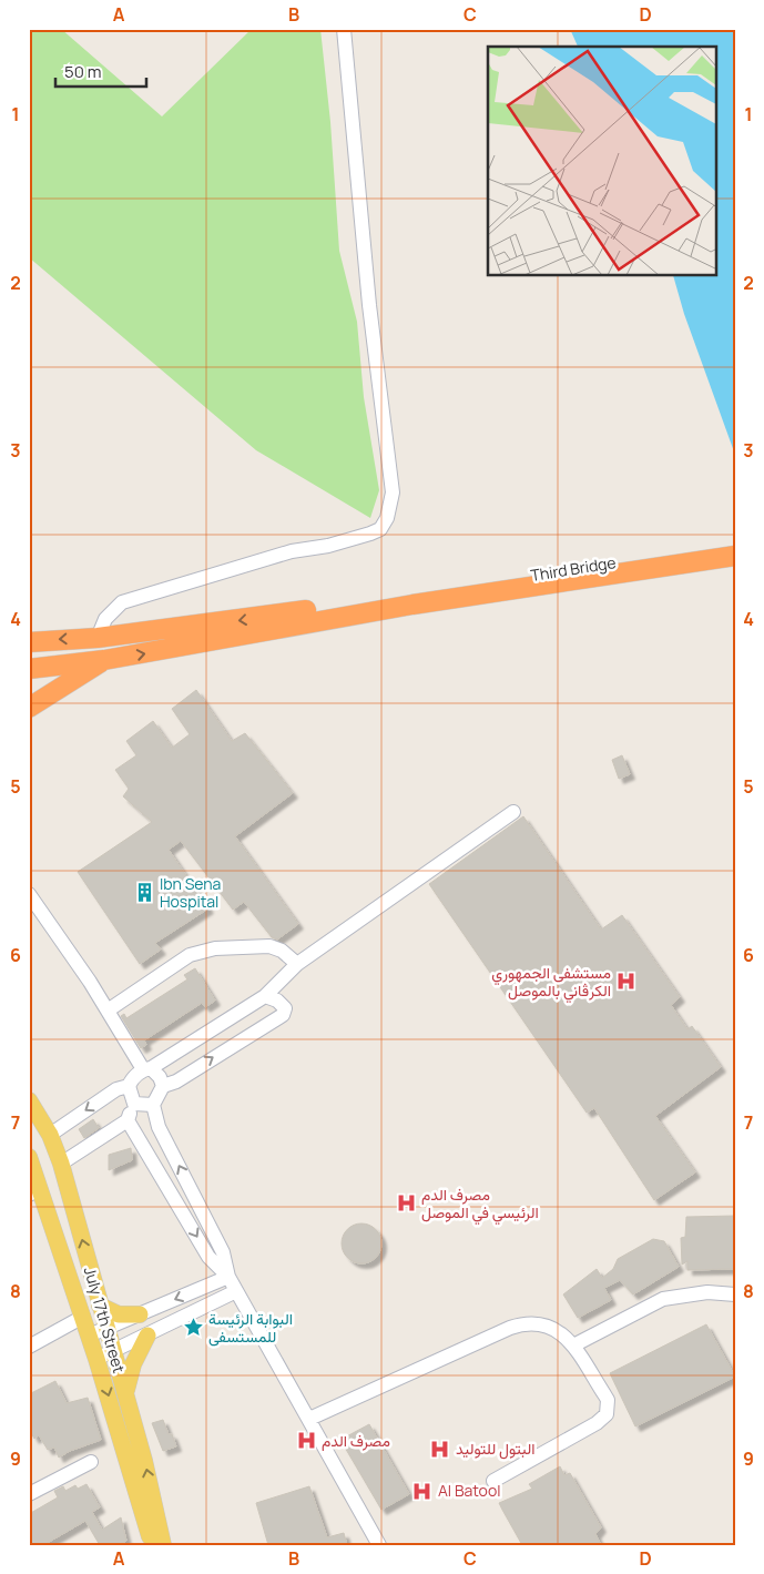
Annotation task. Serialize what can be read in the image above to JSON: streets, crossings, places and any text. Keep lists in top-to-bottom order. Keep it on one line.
{"streets":{"highway":["Third Bridge"],"main road":["July 17th Street"]},"places":{"building":["Ibn Sena Hospital"],"hospital":["مستشفى الجمهوري الكرڤاني بالموصل","مصرف الدم الرئيسي في الموصل","مصرف الدم","البتول للتوليد","Al Batool"],"place":["البوابة الرئيسة للمستسفى"]},"scale_bar":"50 m","grid":{"columns":["A","B","C","D"],"rows":["1","2","3","4","5","6","7","8","9"]}}
